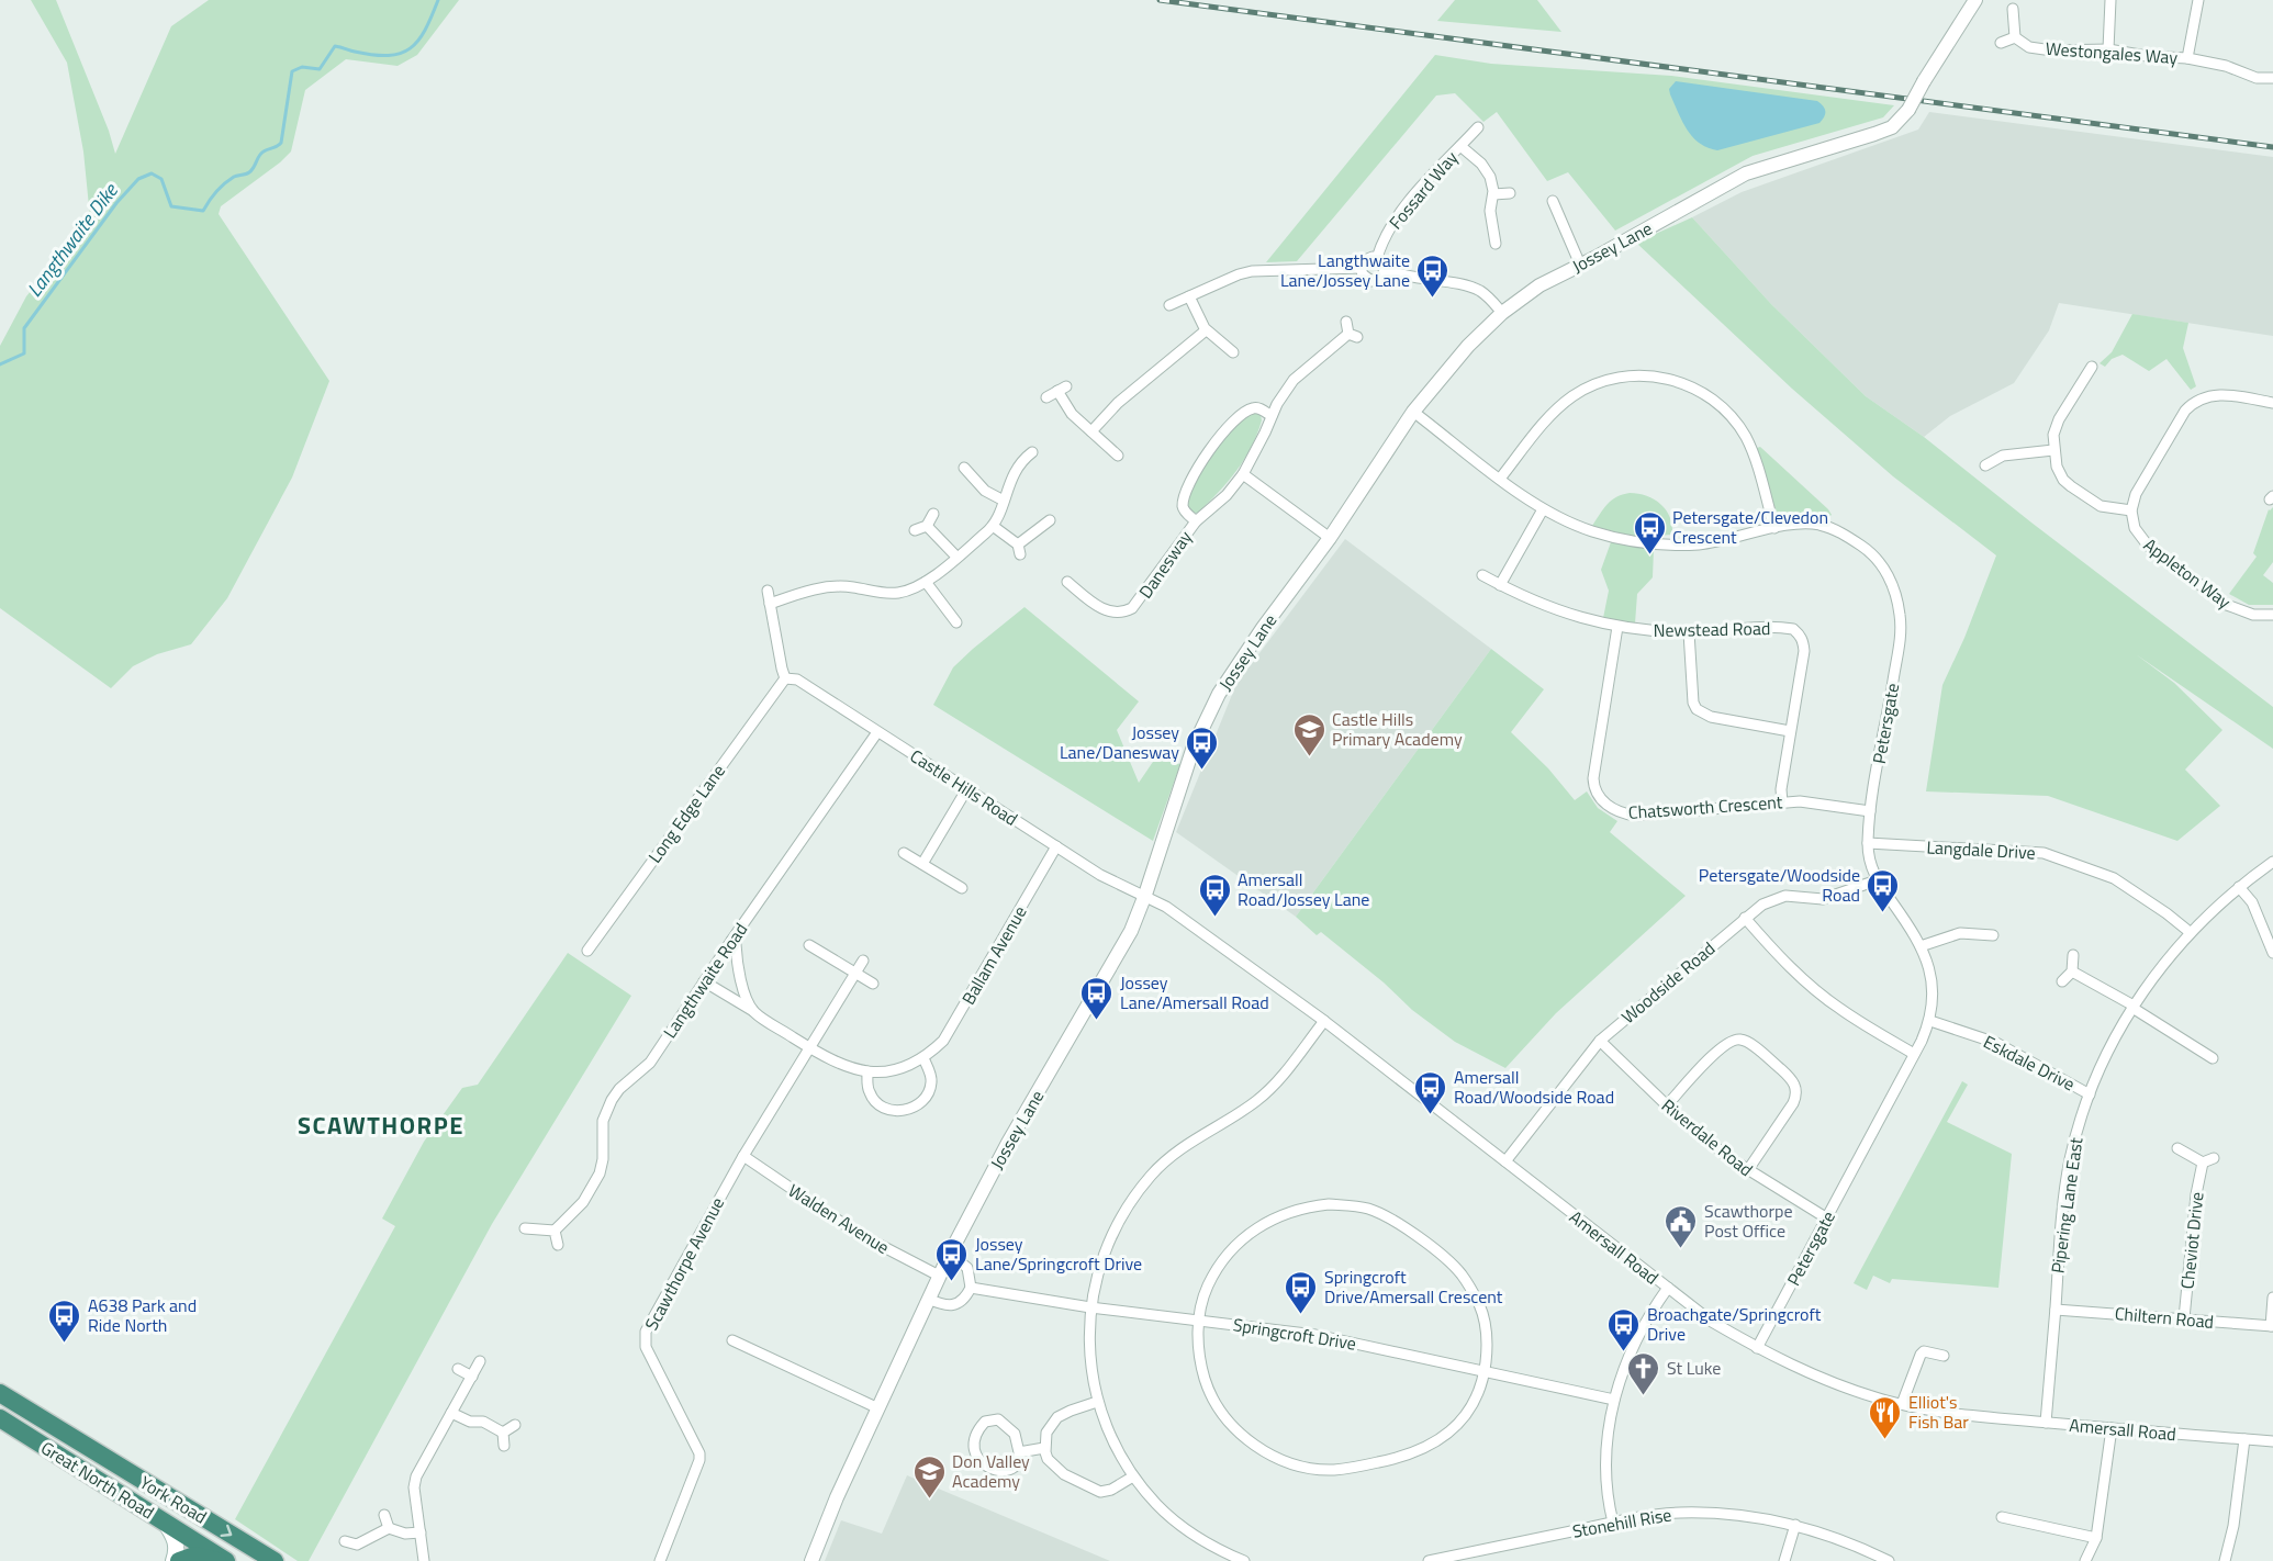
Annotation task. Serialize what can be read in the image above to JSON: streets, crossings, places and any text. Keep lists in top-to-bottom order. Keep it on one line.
{"streets":{"highway":["Great North Road","York Road"],"street":["Westongales Way","Fossard Way","Jossey Lane","Danesway","Appleton Way","Newstead Road","Petersgate","Castle Hills Road","Chatsworth Crescent","Long Edge Lane","Langdale Drive","Ballam Avenue","Langthwaite Road","Woodside Road","Eskdale Drive","Riverdale Road","Pipering Lane East","Walden Avenue","Cheviot Drive","Amersall Road","Scawthorpe Avenue","Chiltern Road","Springcroft Drive","Stonehill Rise"]},"crossings":[["Jossey Lane","Petersgate"],["Jossey Lane","Castle Hills Road"],["Jossey Lane","Walden Avenue"],["Jossey Lane","Amersall Road"],["Newstead Road","Chatsworth Crescent"],["Petersgate","Chatsworth Crescent"],["Petersgate","Langdale Drive"],["Petersgate","Woodside Road"],["Petersgate","Eskdale Drive"],["Petersgate","Riverdale Road"],["Petersgate","Amersall Road"],["Castle Hills Road","Long Edge Lane"],["Castle Hills Road","Ballam Avenue"],["Castle Hills Road","Langthwaite Road"],["Castle Hills Road","Amersall Road"],["Langdale Drive","Pipering Lane East"],["Ballam Avenue","Langthwaite Road"],["Ballam Avenue","Scawthorpe Avenue"],["Woodside Road","Riverdale Road"],["Woodside Road","Amersall Road"],["Eskdale Drive","Pipering Lane East"],["Pipering Lane East","Amersall Road"],["Pipering Lane East","Chiltern Road"],["Walden Avenue","Scawthorpe Avenue"],["Cheviot Drive","Chiltern Road"],["Great North Road","York Road"]],"districts":["SCAWTHORPE"],"water":["Langthwaite Dike"],"places":{"bus stop":["Langthwaite Lane/Jossey Lane","Petersgate/Clevedon Crescent","Jossey Lane/Danesway","Petersgate/Woodside Road","Amersall Road/Jossey Lane","Jossey Lane/Amersall Road","Amersall Road/Woodside Road","Jossey Lane/Springcroft Drive","Springcroft Drive/Amersall Crescent","A638 Park and Ride North","Broachgate/Springcroft Drive"],"school or university":["Castle Hills Primary Academy","Don Valley Academy"],"public building":["Scawthorpe Post Office"],"church":["St Luke"],"restaurant":["Elliot's Fish Bar"]}}
